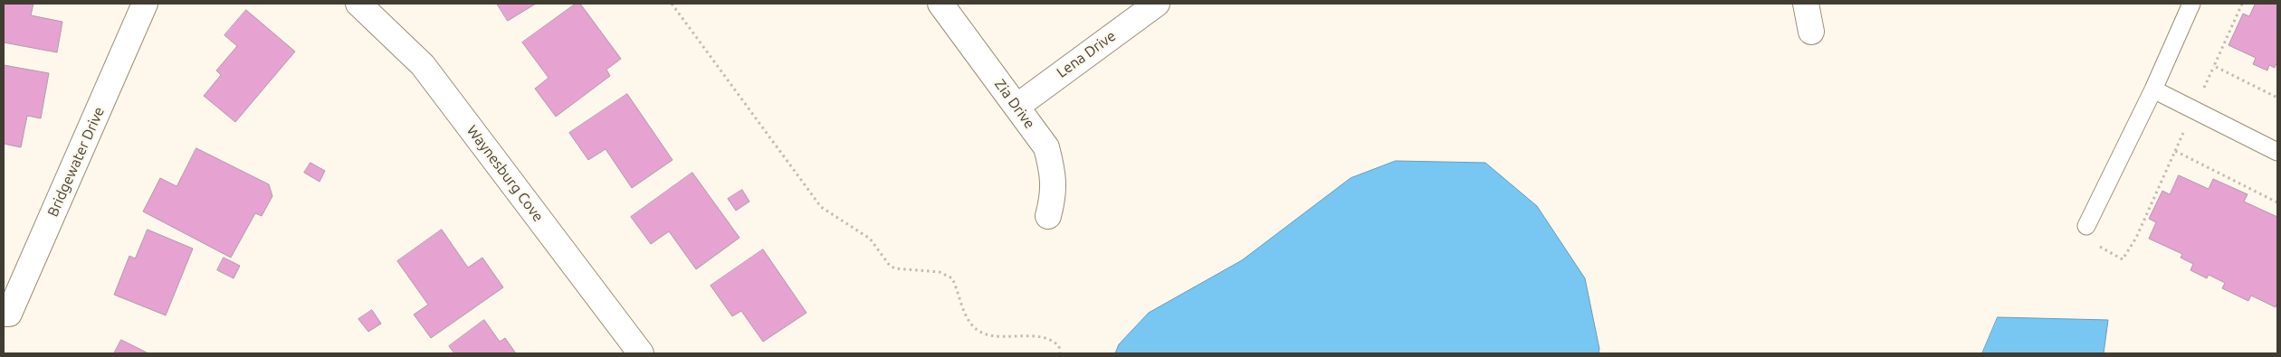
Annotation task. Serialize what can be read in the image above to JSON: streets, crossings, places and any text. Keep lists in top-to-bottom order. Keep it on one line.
{"streets":{"street":["Lena Drive","Zia Drive","Bridgewater Drive","Waynesburg Cove"]},"crossings":[["Lena Drive","Zia Drive"]]}
